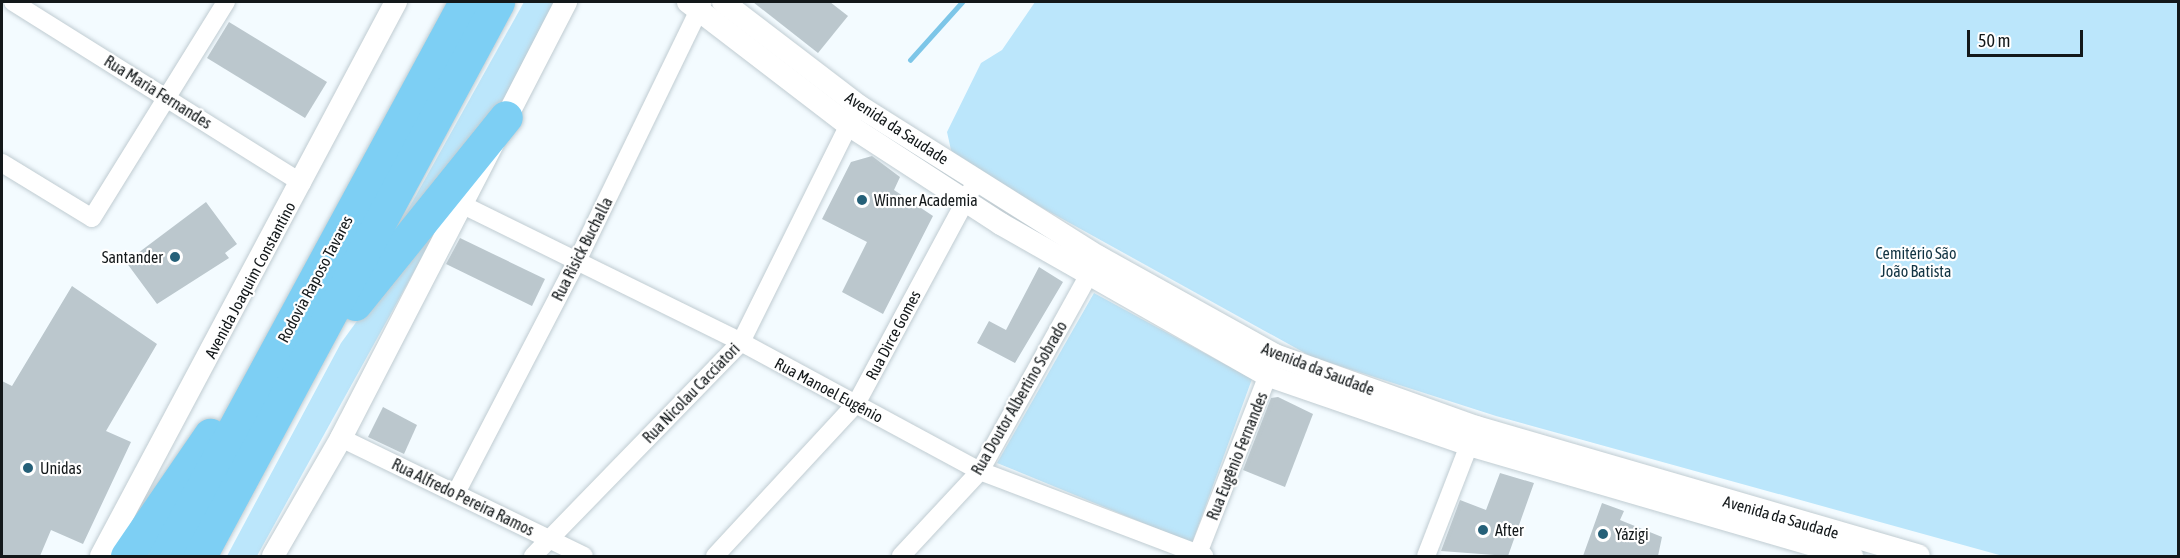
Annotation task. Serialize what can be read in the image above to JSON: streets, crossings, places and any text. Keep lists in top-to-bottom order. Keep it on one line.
{"streets":{"highway":["Rodovia Raposo Tavares"],"street":["Rua Maria Fernandes","Avenida da Saudade","Rua Risick Buchalla","Avenida Joaquim Constantino","Rua Dirce Gomes","Rua Manoel Eugênio","Rua Nicolau Cacciatori","Rua Doutor Albertino Sobrado","Rua Eugênio Fernandes","Rua Alfredo Pereira Ramos"]},"crossings":[["Rua Maria Fernandes","Avenida Joaquim Constantino"],["Avenida da Saudade","Rua Risick Buchalla"],["Avenida da Saudade","Rua Dirce Gomes"],["Avenida da Saudade","Rua Nicolau Cacciatori"],["Avenida da Saudade","Rua Doutor Albertino Sobrado"],["Avenida da Saudade","Rua Eugênio Fernandes"],["Rua Risick Buchalla","Rua Manoel Eugênio"],["Rua Risick Buchalla","Rua Alfredo Pereira Ramos"],["Rua Dirce Gomes","Rua Manoel Eugênio"],["Rua Manoel Eugênio","Rua Nicolau Cacciatori"],["Rua Manoel Eugênio","Rua Doutor Albertino Sobrado"],["Rua Manoel Eugênio","Rua Eugênio Fernandes"],["Rua Nicolau Cacciatori","Rua Alfredo Pereira Ramos"]],"parks":["Cemitério São João Batista"],"places":["Winner Academia","Santander","Unidas","After","Yázigi"],"scale_bar":"50 m"}
